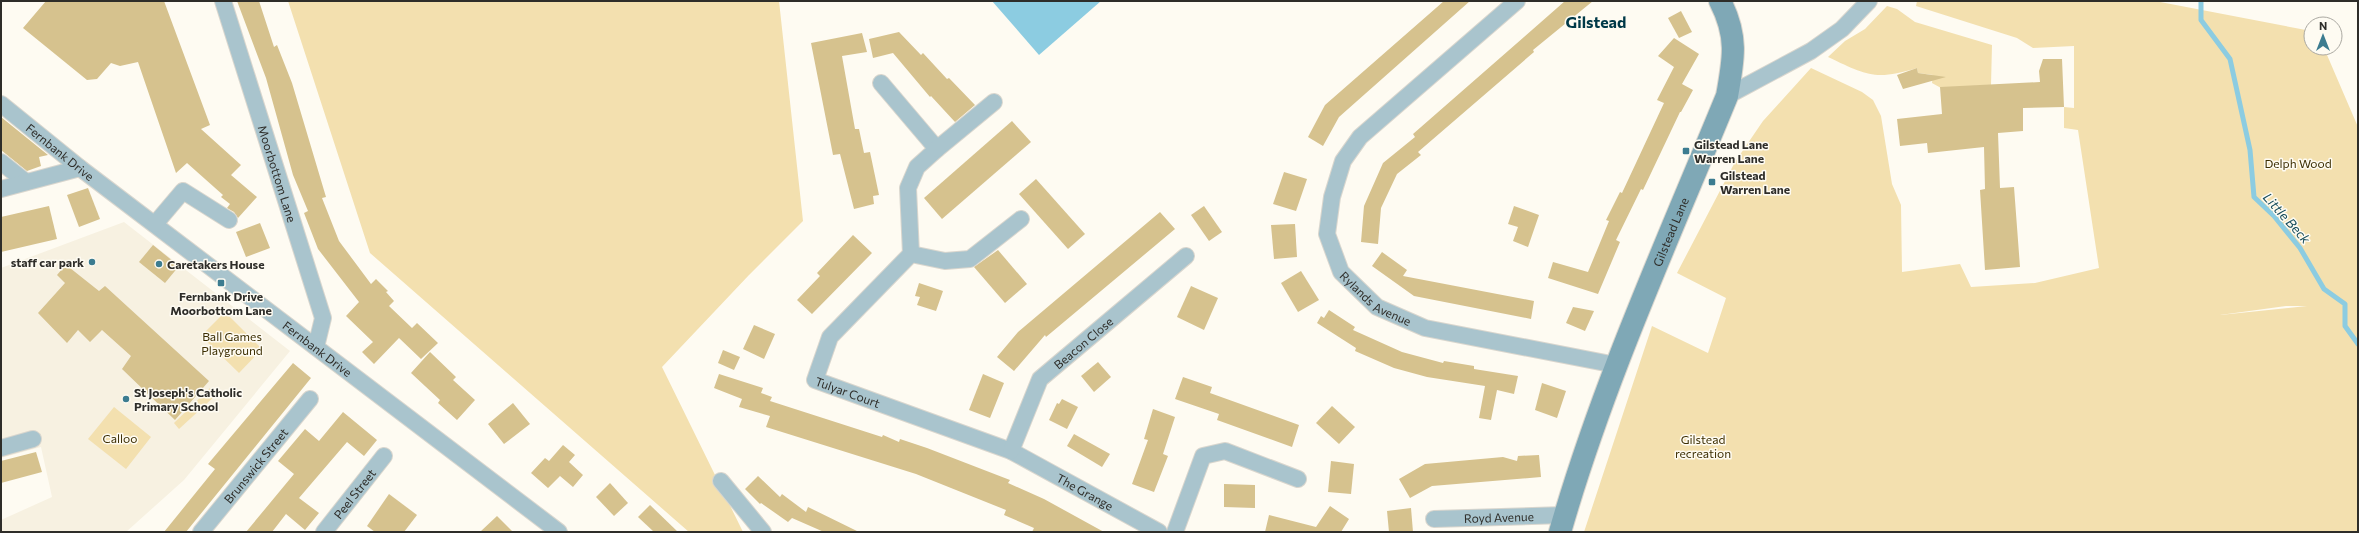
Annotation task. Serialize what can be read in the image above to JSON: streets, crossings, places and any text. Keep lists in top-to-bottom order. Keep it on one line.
{"streets":{"street":["Fernbank Drive","Moorbottom Lane","Gilstead Lane","Rylands Avenue","Beacon Close","Tulyar Court","Brunswick Street","The Grange","Peel Street","Royd Avenue"]},"crossings":[["Fernbank Drive","Moorbottom Lane"],["Gilstead Lane","Rylands Avenue"],["Gilstead Lane","Royd Avenue"],["Beacon Close","Tulyar Court"],["Beacon Close","The Grange"],["Tulyar Court","The Grange"]],"districts":["Gilstead"],"water":["Little Beck"],"parks":["Delph Wood","Ball Games Playground","Calloo","Gilstead recreation"],"places":{"transit":["Gilstead Lane Warren Lane","Gilstead Warren Lane","Fernbank Drive Moorbottom Lane"],"other":["staff car park","Caretakers House","St Joseph's Catholic Primary School"]},"north":"top"}
